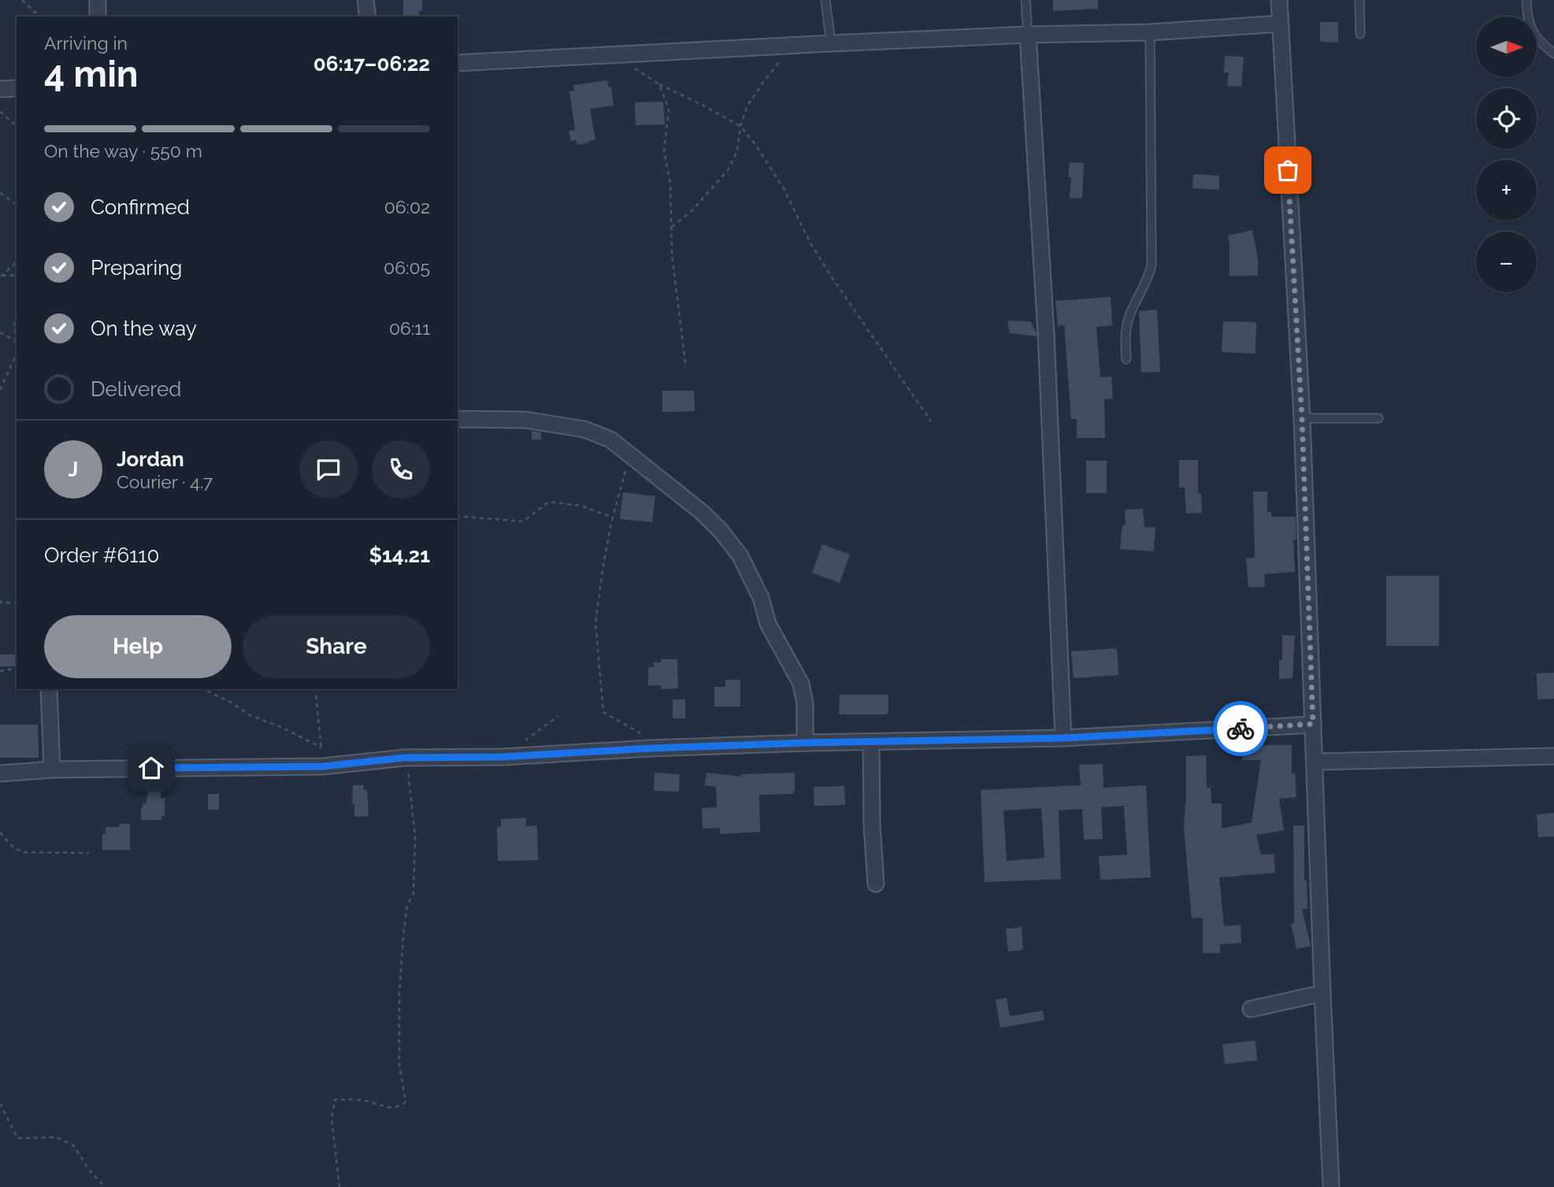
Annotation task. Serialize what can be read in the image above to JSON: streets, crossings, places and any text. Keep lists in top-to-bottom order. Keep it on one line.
{"north":"right","page":{"map_buttons":["+","−"],"heading":["4 min","Arriving in","06:17–06:22"],"panel":["Jordan","Courier · 4.7","Order #6110","$14.21"],"bar":"On the way · 550 m","list":[["Confirmed","06:02"],["Preparing","06:05"],["On the way","06:11"],"Delivered"],"round":"J","buttons":["Help","Share"]}}
